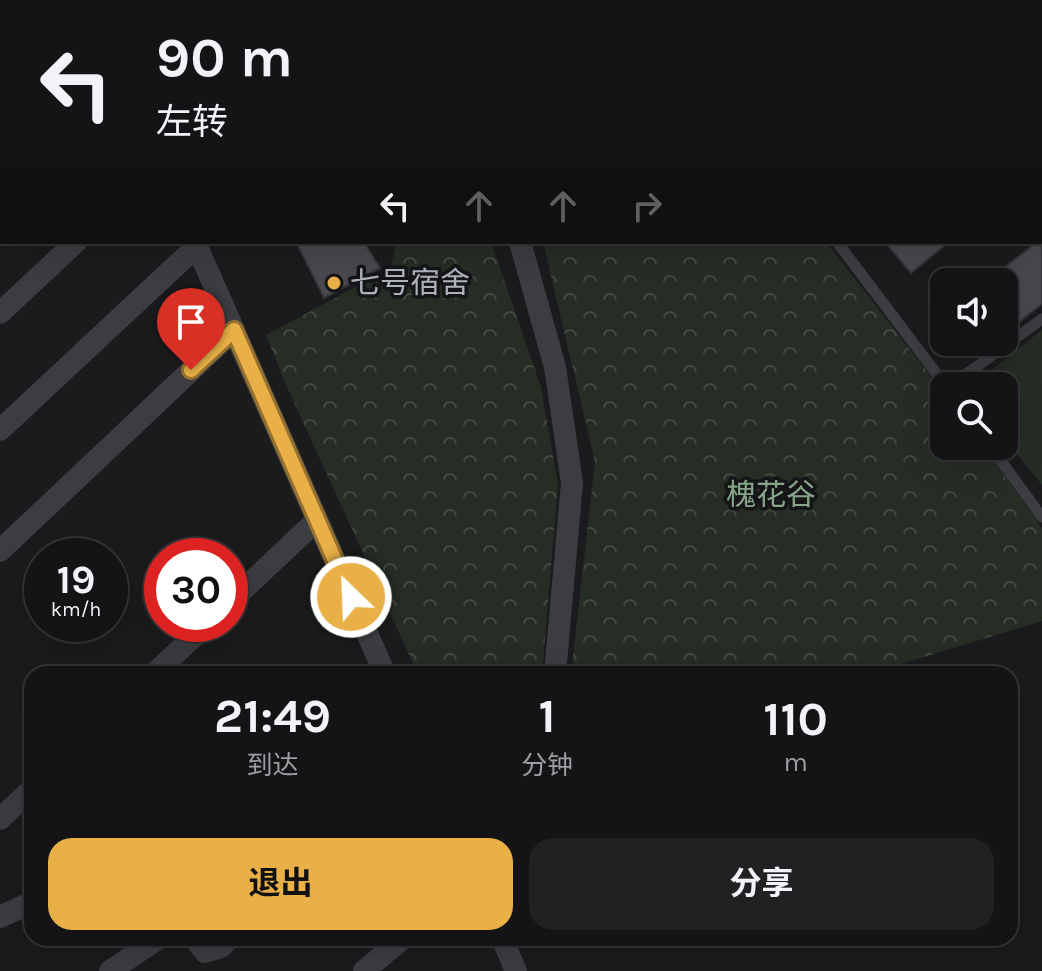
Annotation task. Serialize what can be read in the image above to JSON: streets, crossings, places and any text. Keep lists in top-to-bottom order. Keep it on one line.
{"parks":["槐花谷"],"places":["七号宿舍"],"page":{"turn":["90 m","左转"],"speed":"19 km/h","limit":"30","eta":["21:49","到达","1","分钟","110","m"],"buttons":["退出","分享"]}}
